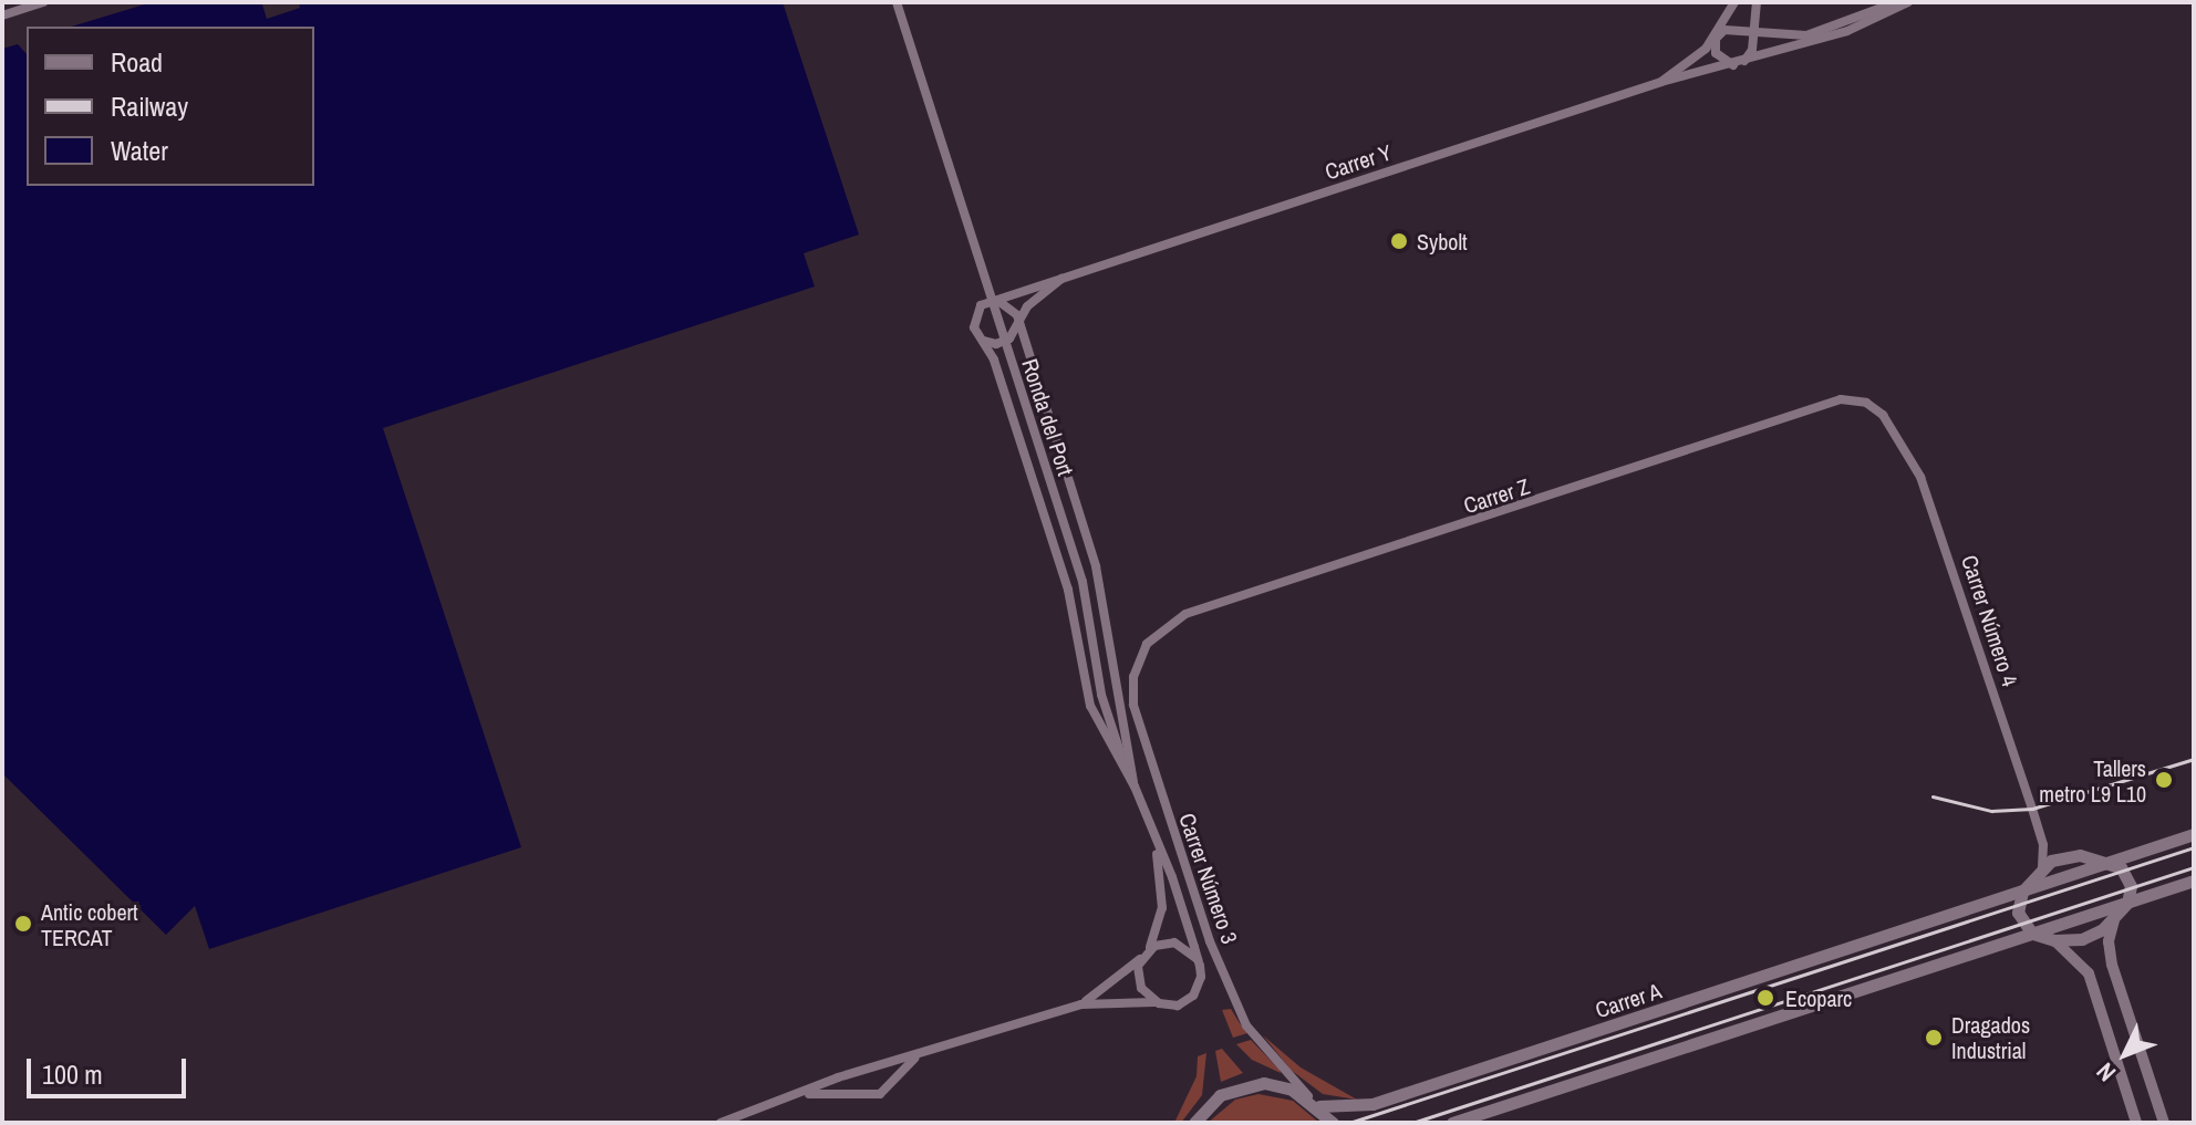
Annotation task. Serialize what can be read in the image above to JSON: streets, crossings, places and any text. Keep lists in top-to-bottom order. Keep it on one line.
{"streets":{"main road":["Carrer A"],"street":["Carrer Y","Ronda del Port","Carrer Z","Carrer Número 4","Carrer Número 3"]},"crossings":[["Ronda del Port","Carrer Número 3"],["Carrer Z","Carrer Número 4"],["Carrer Z","Carrer Número 3"],["Carrer Número 3","Carrer A"]],"places":["Sybolt","Tallers metro L9 L10","Antic cobert TERCAT","Ecoparc","Dragados Industrial"],"legend":["Road","Railway","Water"],"scale_bar":"100 m","north":"bottom left"}
